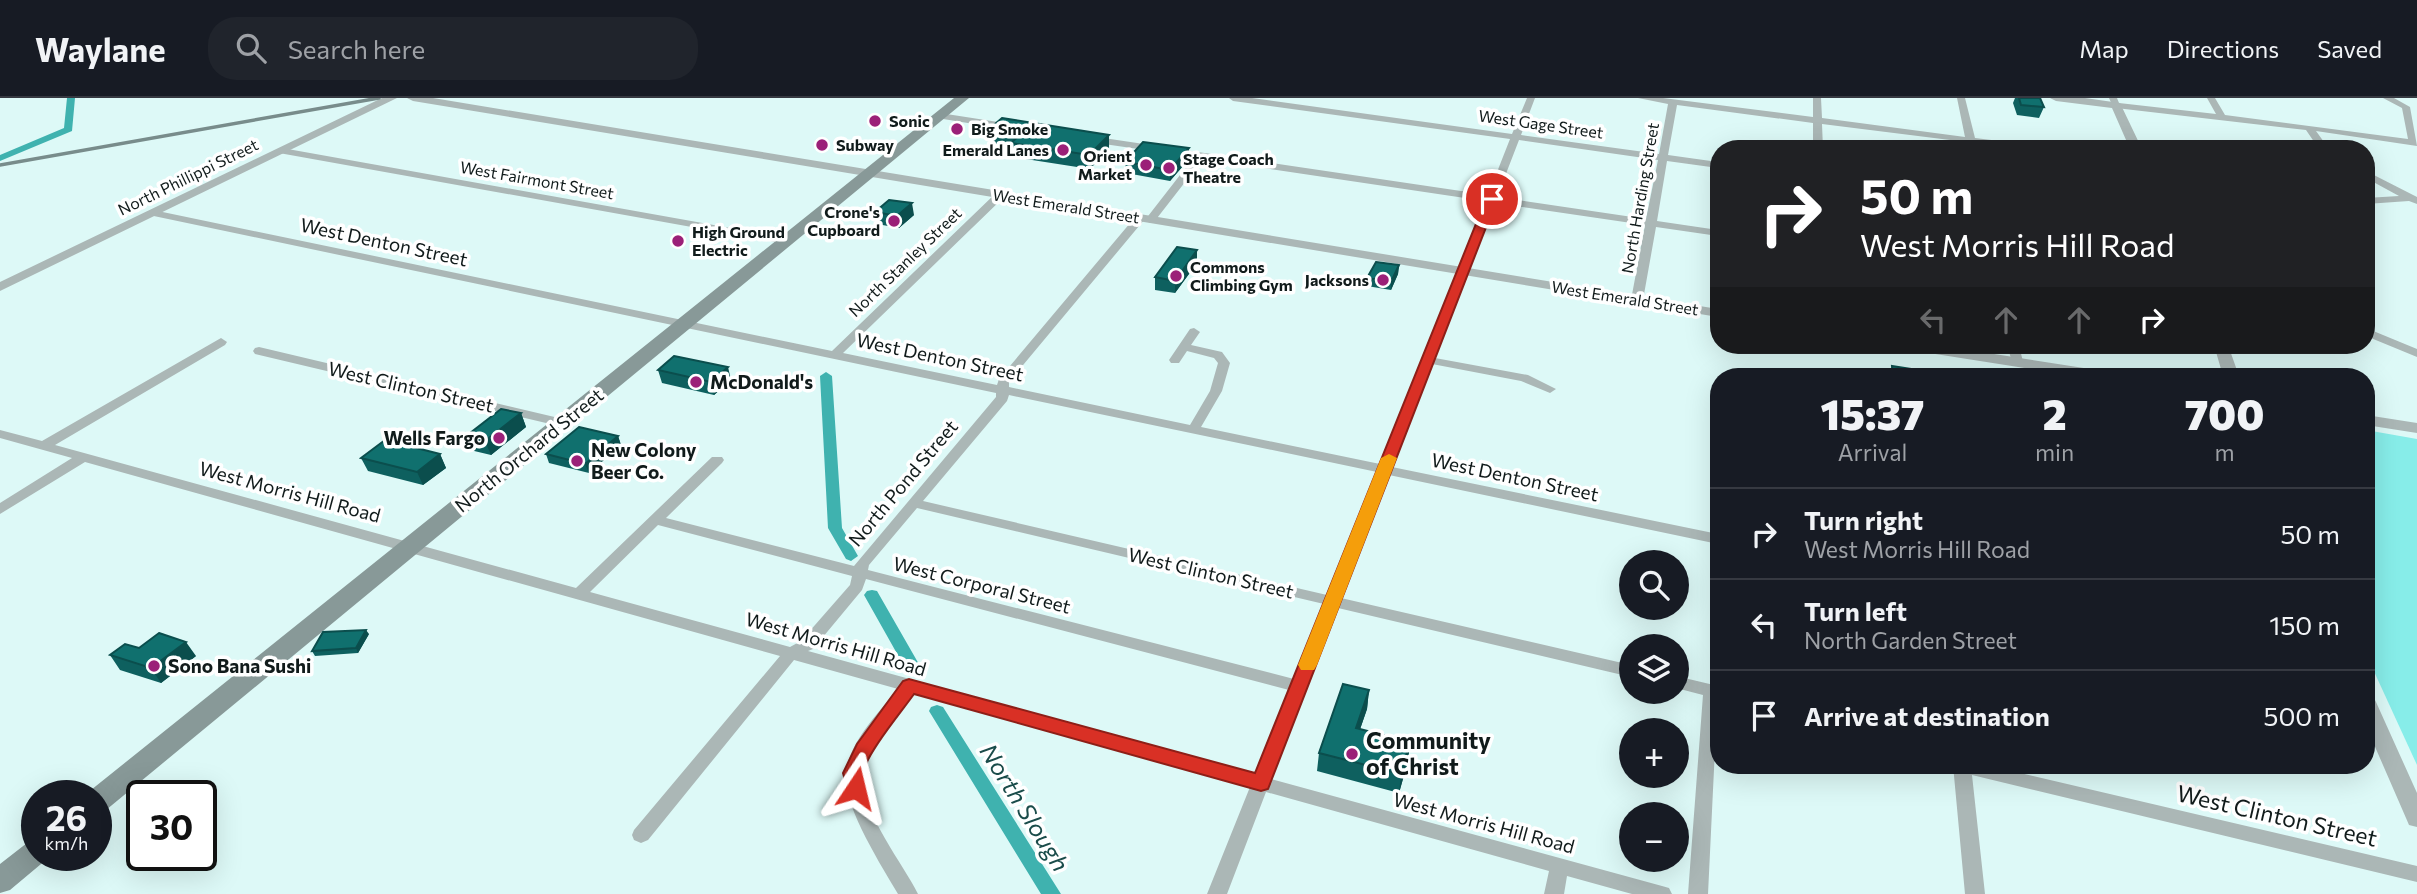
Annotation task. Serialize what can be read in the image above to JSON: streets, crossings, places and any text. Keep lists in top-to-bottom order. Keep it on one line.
{"streets":{"main road":["North Orchard Street"],"street":["West Gage Street","North Phillippi Street","West Fairmont Street","North Harding Street","West Emerald Street","West Denton Street","North Stanley Street","West Clinton Street","North Pond Street","West Morris Hill Road","West Corporal Street"]},"crossings":[["West Gage Street","North Harding Street"],["North Phillippi Street","West Fairmont Street"],["North Phillippi Street","West Denton Street"],["West Fairmont Street","North Orchard Street"],["North Harding Street","West Emerald Street"],["West Emerald Street","North Stanley Street"],["West Emerald Street","North Orchard Street"],["West Emerald Street","North Pond Street"],["West Denton Street","North Stanley Street"],["West Denton Street","North Orchard Street"],["West Denton Street","North Pond Street"],["West Clinton Street","North Orchard Street"],["West Clinton Street","North Pond Street"],["North Orchard Street","West Morris Hill Road"],["North Pond Street","West Morris Hill Road"],["North Pond Street","West Corporal Street"]],"water":["North Slough"],"places":["Sonic","Big Smoke","Subway","Emerald Lanes","Orient Market","Stage Coach Theatre","Crone's Cupboard","High Ground Electric","Commons Climbing Gym","Jacksons","McDonald's","Wells Fargo","New Colony Beer Co.","Sono Bana Sushi","Community of Christ"],"page":{"header":"Waylane","search":"Search here","nav":["Map","Directions","Saved"],"turn":["50 m","West Morris Hill Road"],"eta":["15:37","Arrival","2","min","700","m"],"list":[{"name":"Turn right","note":"West Morris Hill Road","value":"50 m"},{"name":"Turn left","note":"North Garden Street","value":"150 m"},{"name":"Arrive at destination","value":"500 m"}],"map_buttons":["+","−"],"speed":"26 km/h","limit":"30"}}
